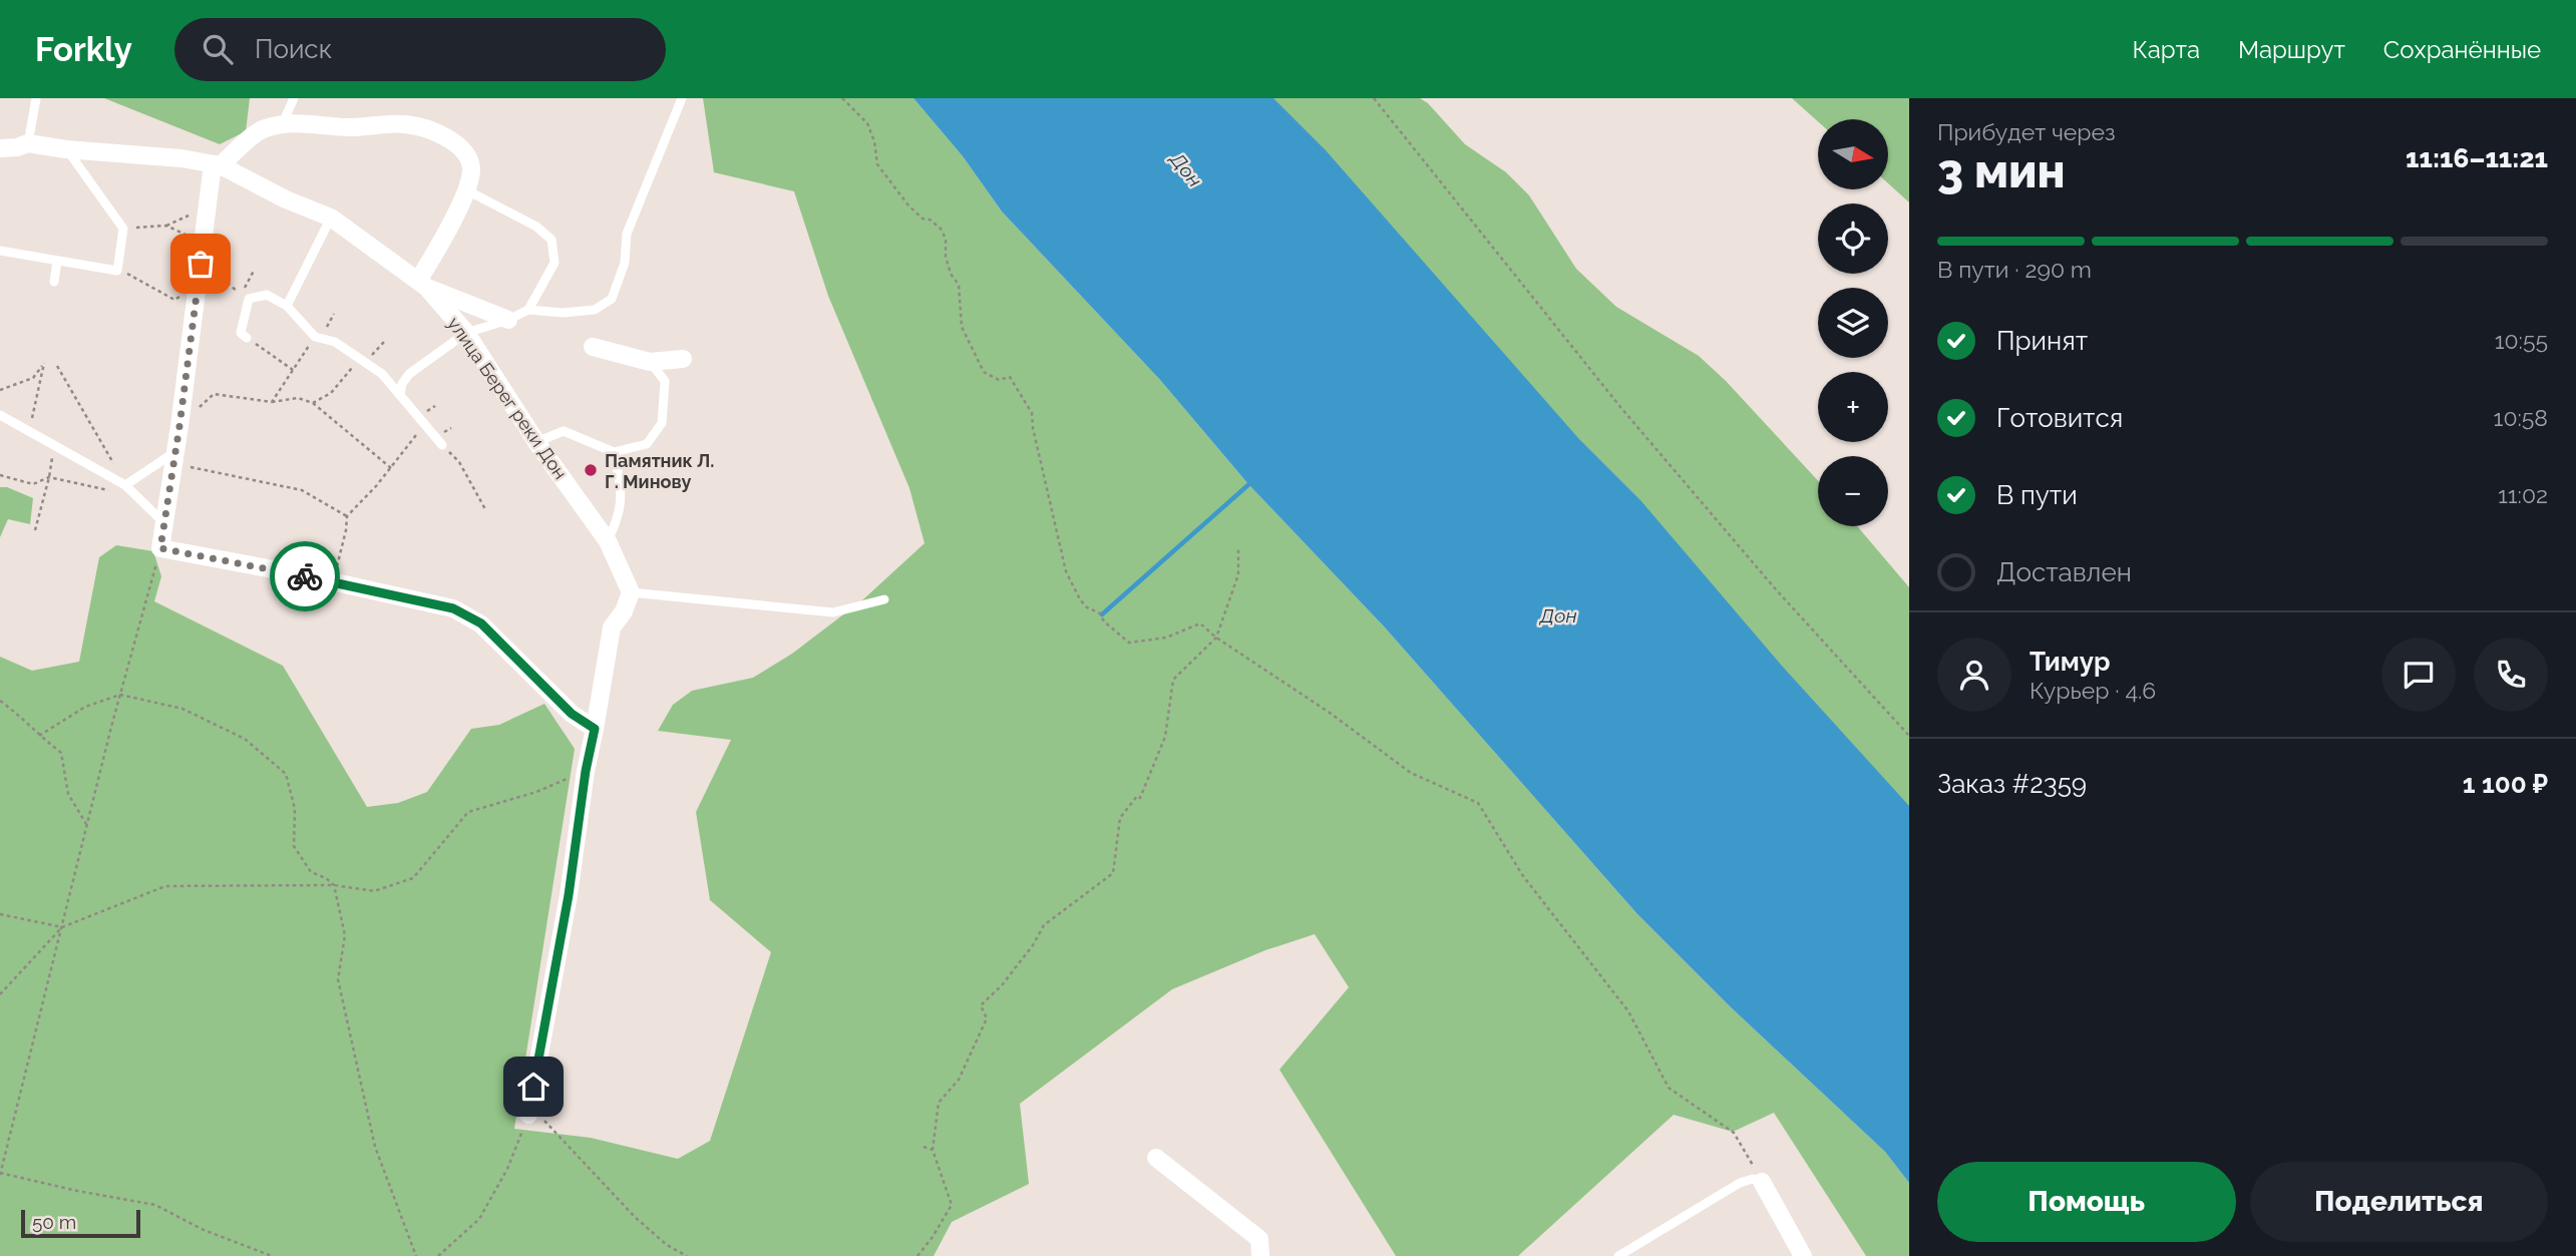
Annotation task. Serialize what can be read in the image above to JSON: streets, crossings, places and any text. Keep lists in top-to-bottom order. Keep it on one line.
{"streets":{"street":["улица Берег реки Дон"]},"water":["Дон"],"places":["Памятник Л. Г. Минову"],"scale_bar":"50 m","north":"right","page":{"header":"Forkly","search":"Поиск","nav":["Карта","Маршрут","Сохранённые"],"heading":["3 мин","Прибудет через","11:16–11:21"],"panel":["Тимур","Курьер · 4.6","Заказ #2359","1 100 ₽"],"map_buttons":["+","−"],"bar":"В пути · 290 m","list":[["Принят","10:55"],["Готовится","10:58"],["В пути","11:02"],"Доставлен"],"buttons":["Помощь","Поделиться"],"scale":"50 m"}}
